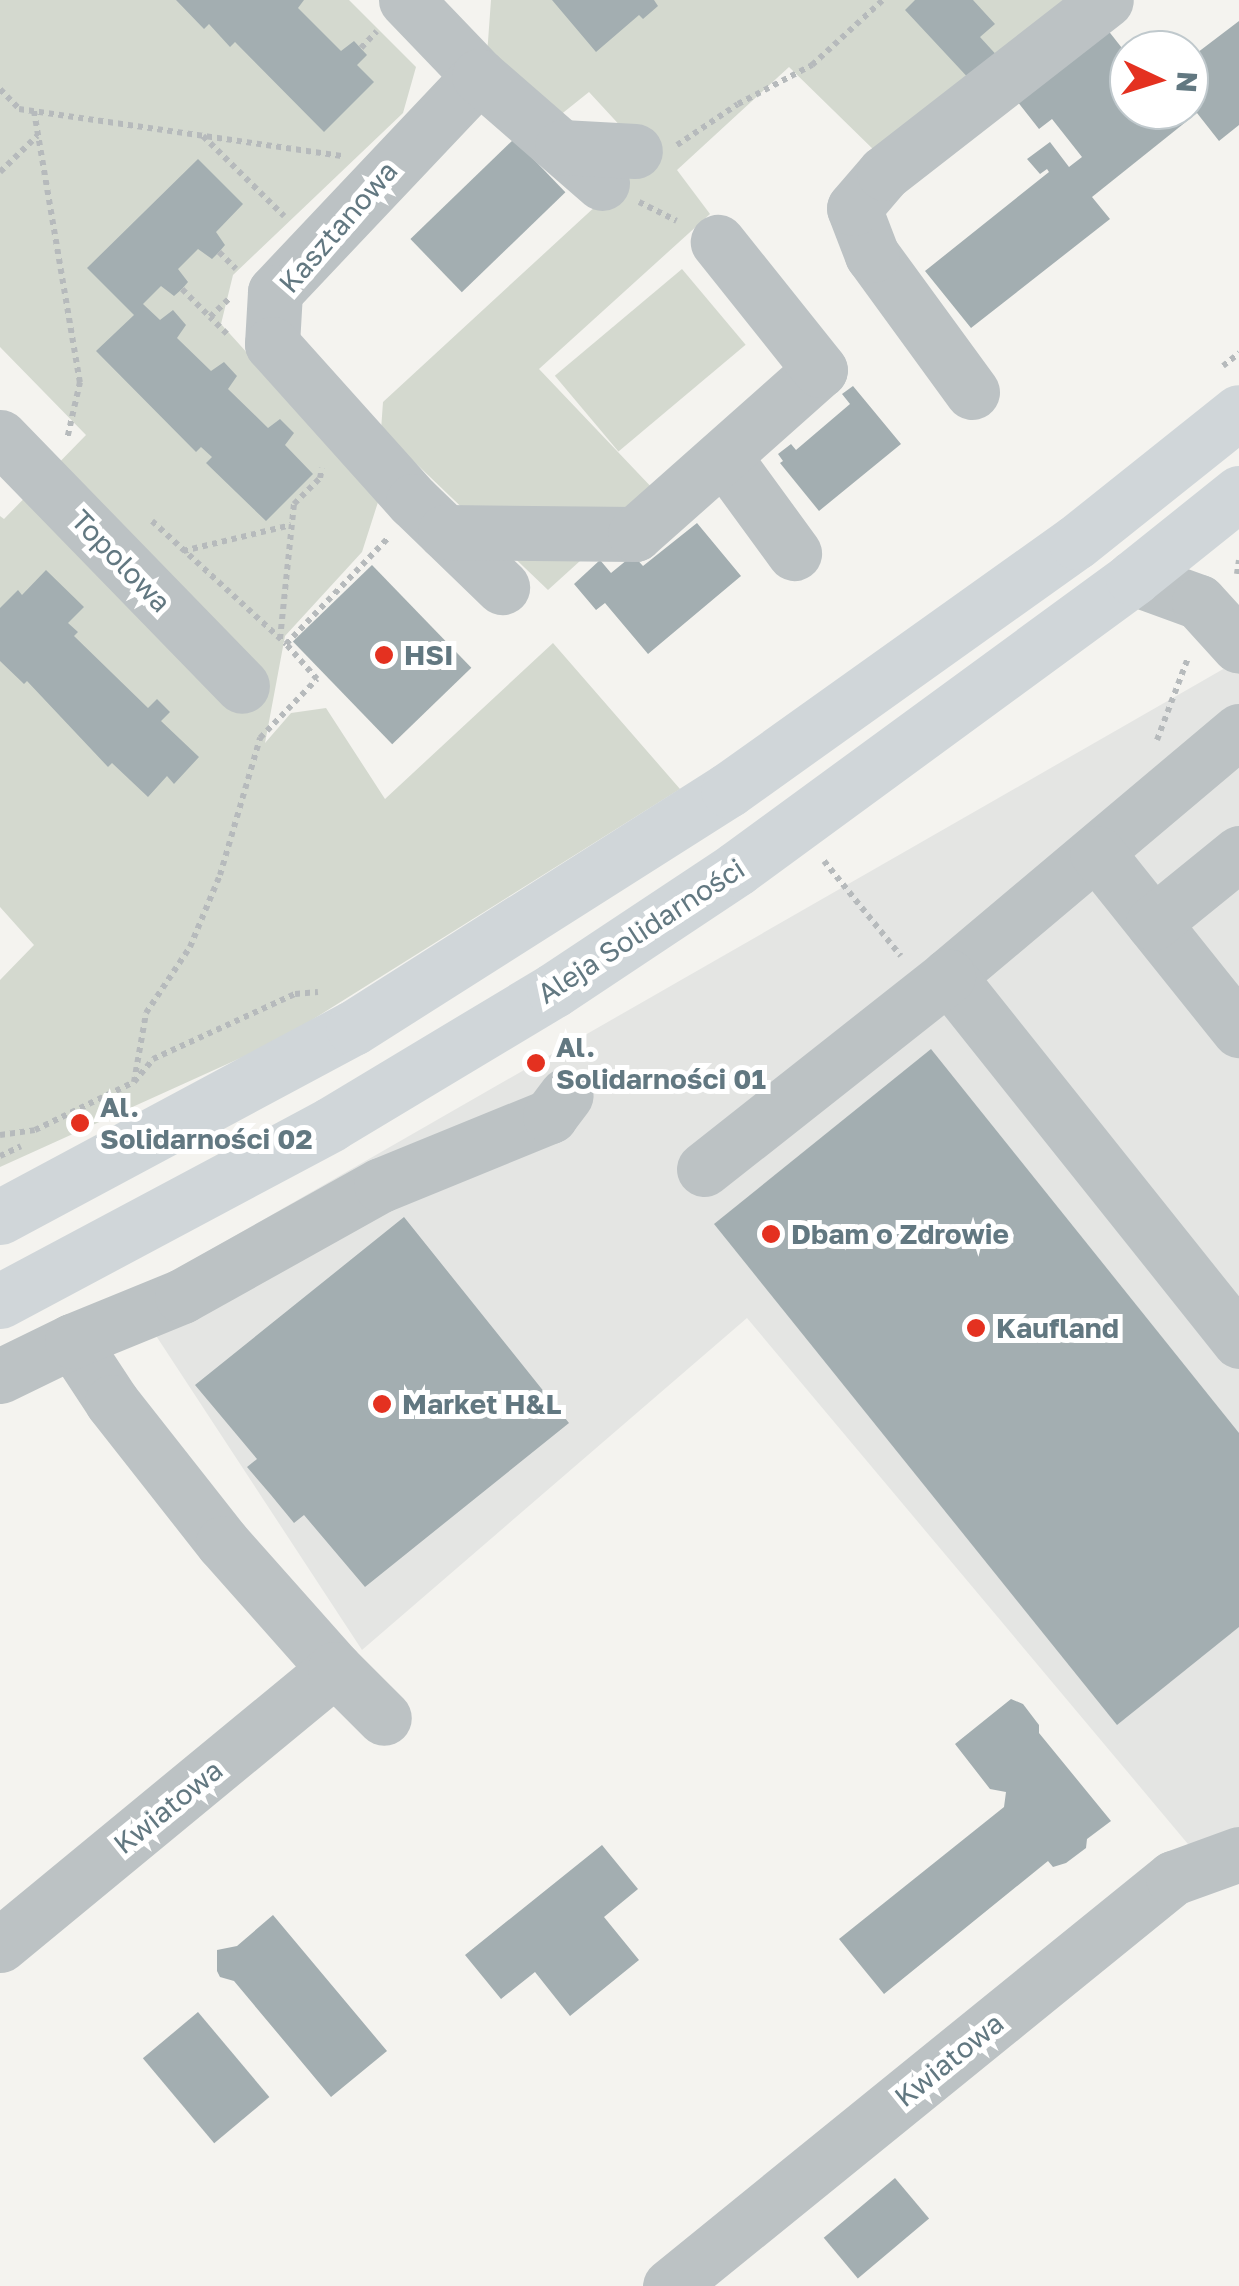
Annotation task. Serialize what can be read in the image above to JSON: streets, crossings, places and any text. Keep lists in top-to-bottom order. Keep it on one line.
{"streets":{"main road":["Aleja Solidarności"],"street":["Kasztanowa","Topolowa","Kwiatowa"]},"places":["HSI","Al. Solidarności 01","Al. Solidarności 02","Dbam o Zdrowie","Kaufland","Market H&L"],"north":"right"}
